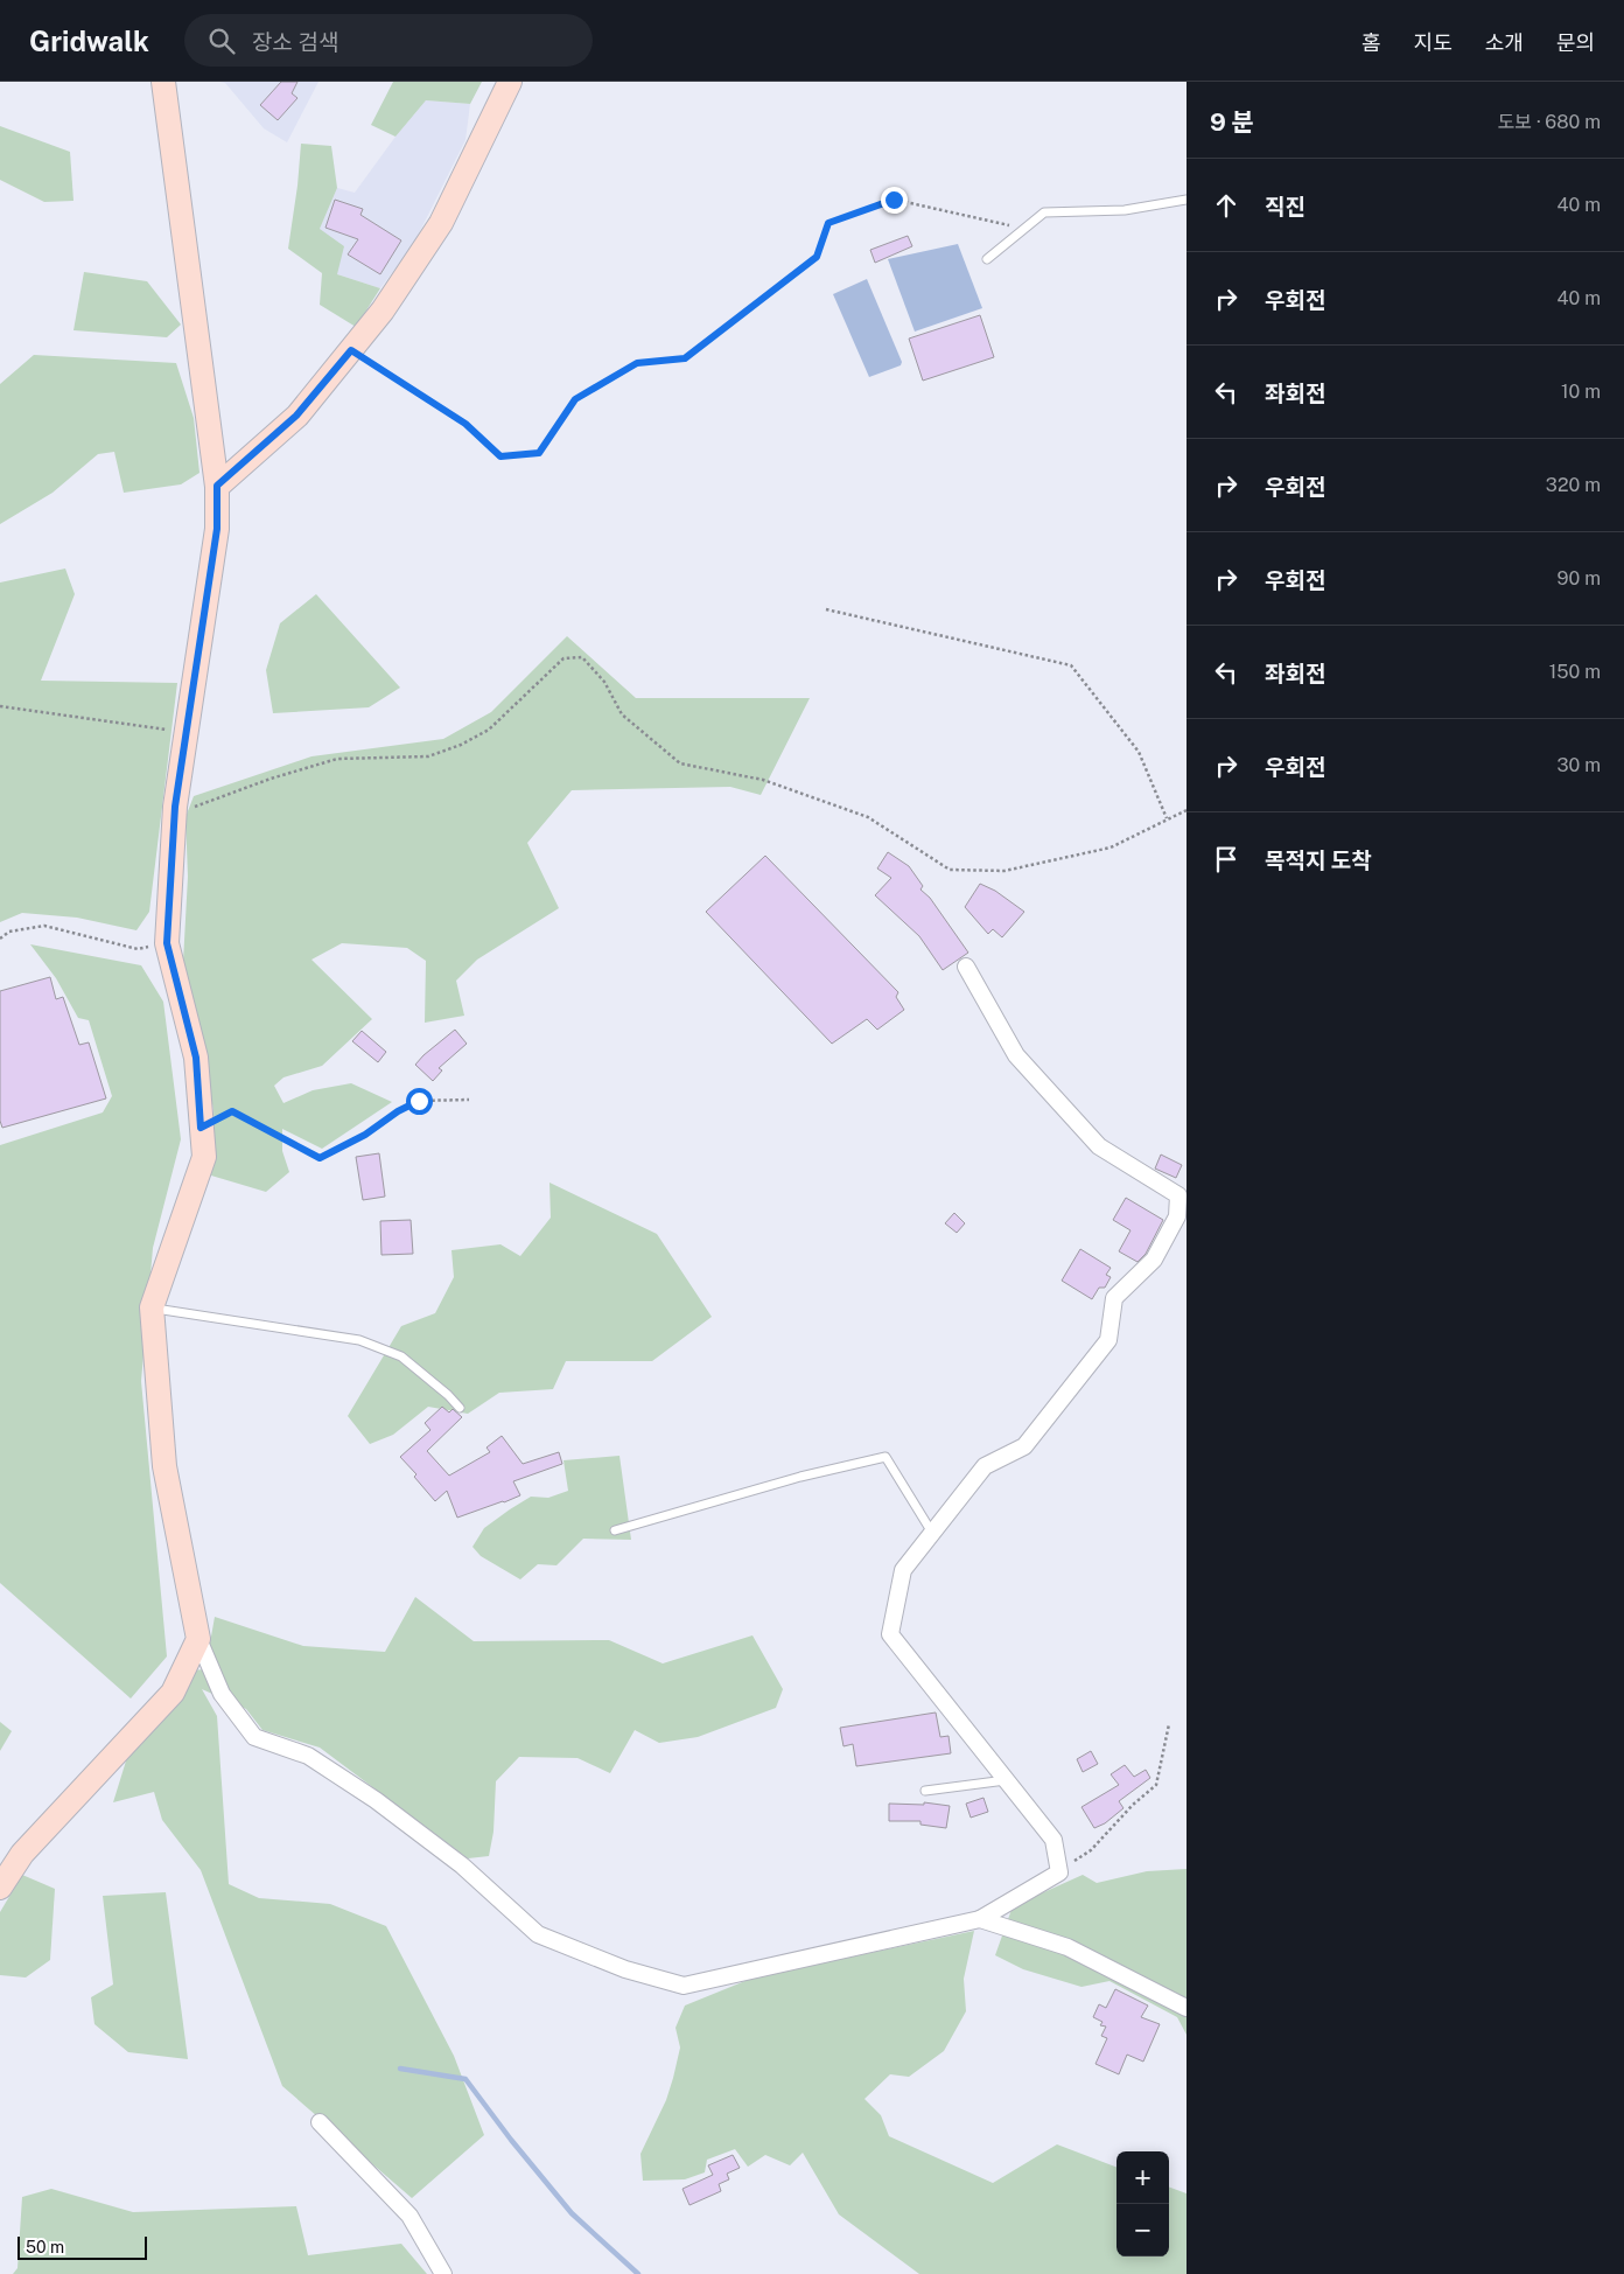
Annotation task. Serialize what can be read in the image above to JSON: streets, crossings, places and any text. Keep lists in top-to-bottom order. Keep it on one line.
{"scale_bar":"50 m","page":{"header":"Gridwalk","search":"장소 검색","nav":["홈","지도","소개","문의"],"heading":["9 분","도보 · 680 m"],"list":[["직진","40 m"],["우회전","40 m"],["좌회전","10 m"],["우회전","320 m"],["우회전","90 m"],["좌회전","150 m"],["우회전","30 m"],"목적지 도착"],"map_buttons":["+","−"],"scale":"50 m"}}
